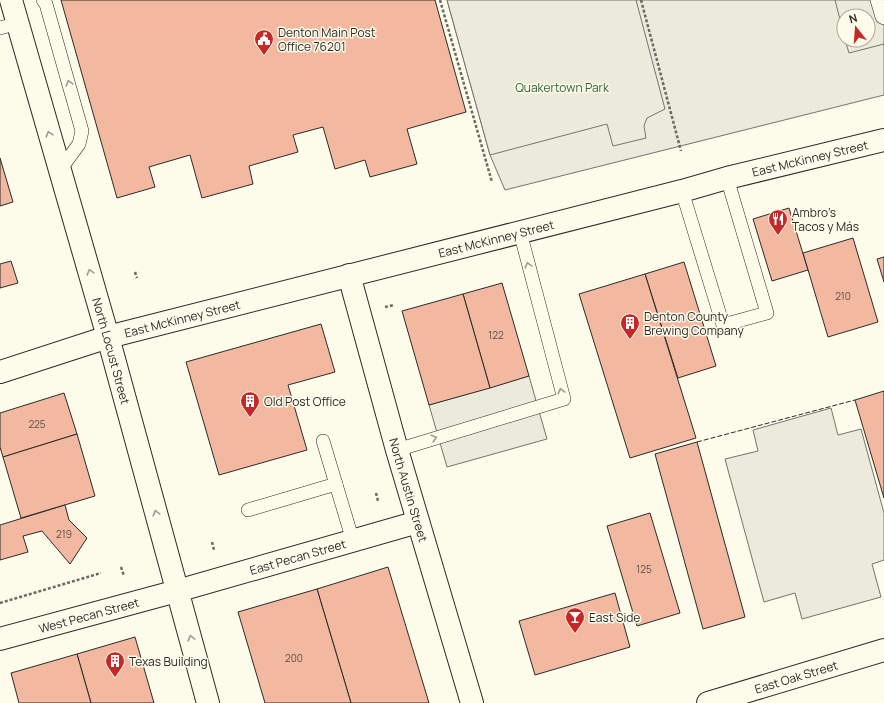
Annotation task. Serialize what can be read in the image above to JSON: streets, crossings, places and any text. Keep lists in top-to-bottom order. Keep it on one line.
{"streets":{"main road":["East McKinney Street","North Locust Street","North Austin Street","East Pecan Street","West Pecan Street","East Oak Street"]},"crossings":[["East McKinney Street","North Locust Street"],["East McKinney Street","North Austin Street"],["North Locust Street","East Pecan Street"],["North Locust Street","West Pecan Street"],["North Austin Street","East Pecan Street"],["East Pecan Street","West Pecan Street"]],"one_way":["North Locust Street"],"parks":["Quakertown Park"],"places":{"public building":["Denton Main Post Office 76201"],"restaurant":["Ambro’s Tacos y Más"],"building":["Denton County Brewing Company","Old Post Office","Texas Building"],"bar":["East Side"]},"house_numbers":["210","122","225","219","125","200"],"north":"top"}
